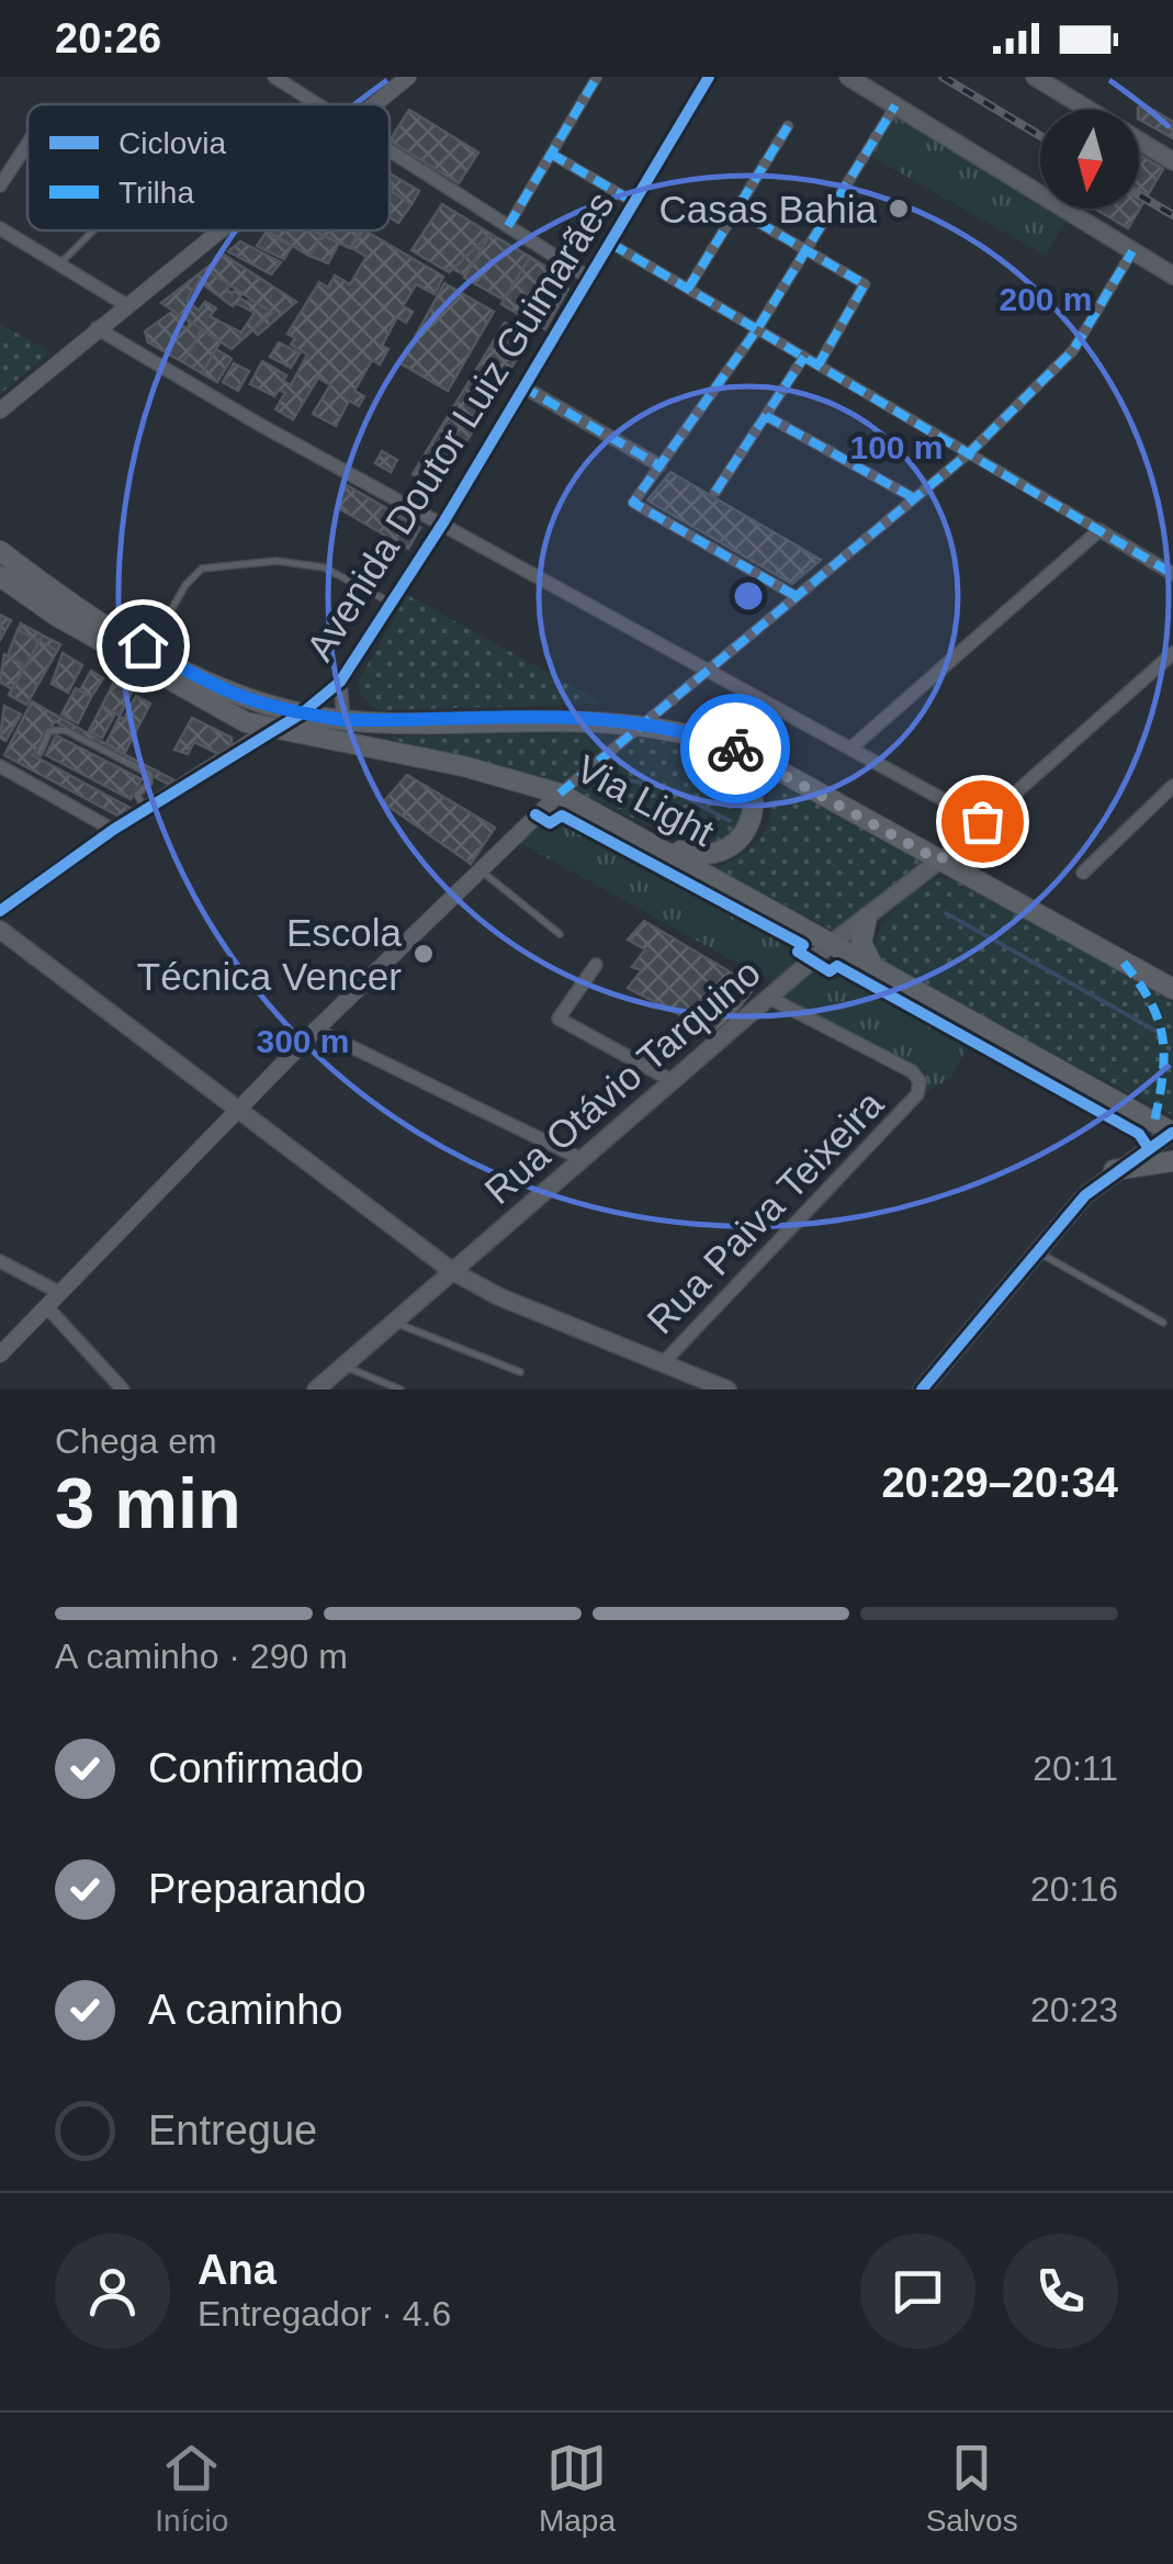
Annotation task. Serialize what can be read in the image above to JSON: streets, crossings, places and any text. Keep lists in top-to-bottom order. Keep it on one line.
{"streets":{"main road":["Via Light","Rua Otávio Tarquino"],"street":["Avenida Doutor Luiz Guimarães","Rua Paiva Teixeira"]},"crossings":[["Avenida Doutor Luiz Guimarães","Via Light"],["Via Light","Rua Otávio Tarquino"],["Rua Otávio Tarquino","Rua Paiva Teixeira"]],"places":["Casas Bahia","Escola Técnica Vencer"],"legend":["Ciclovia","Trilha"],"north":"bottom","page":{"status":"20:26","heading":["3 min","Chega em","20:29–20:34"],"panel":["Ana","Entregador · 4.6"],"bar":"A caminho · 290 m","list":[["Confirmado","20:11"],["Preparando","20:16"],["A caminho","20:23"],"Entregue"],"tabs":["Início","Mapa","Salvos"]},"rings":["200 m","100 m","300 m"]}
